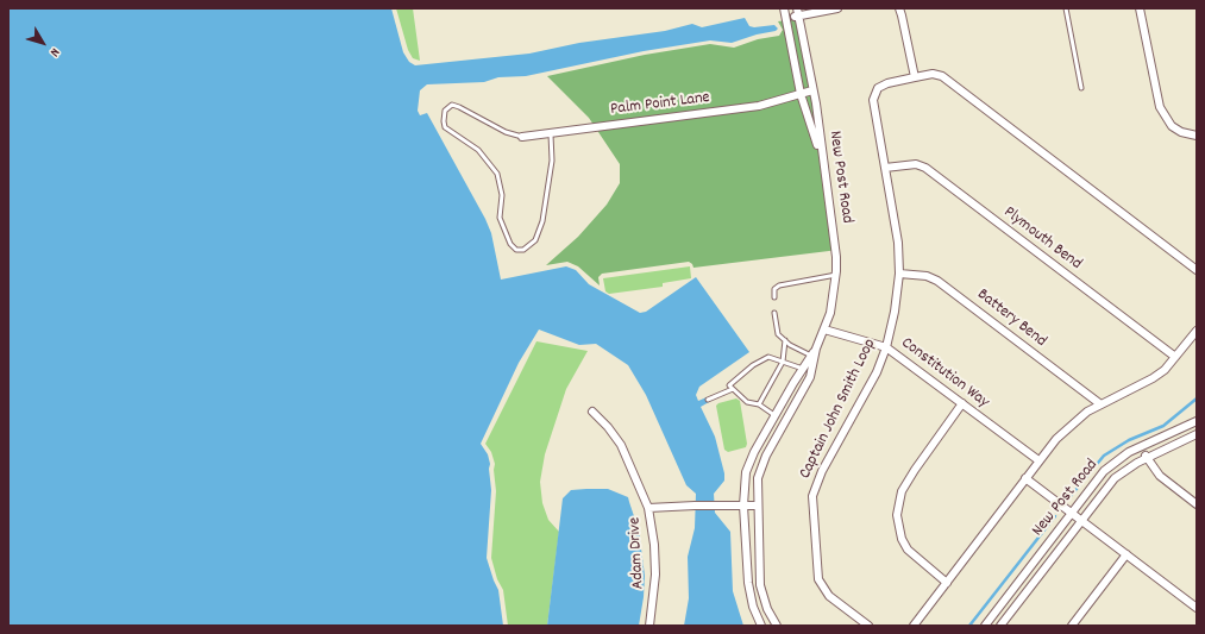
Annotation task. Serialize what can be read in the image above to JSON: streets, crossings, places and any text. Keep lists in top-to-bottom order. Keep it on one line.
{"streets":{"street":["Palm Point Lane","New Post Road","Plymouth Bend","Battery Bend","Constitution Way","Captain John Smith Loop","Adam Drive"]},"crossings":[["Palm Point Lane","New Post Road"],["New Post Road","Constitution Way"],["New Post Road","Adam Drive"],["Plymouth Bend","Captain John Smith Loop"],["Battery Bend","Captain John Smith Loop"],["Constitution Way","Captain John Smith Loop"]],"north":"bottom right"}
